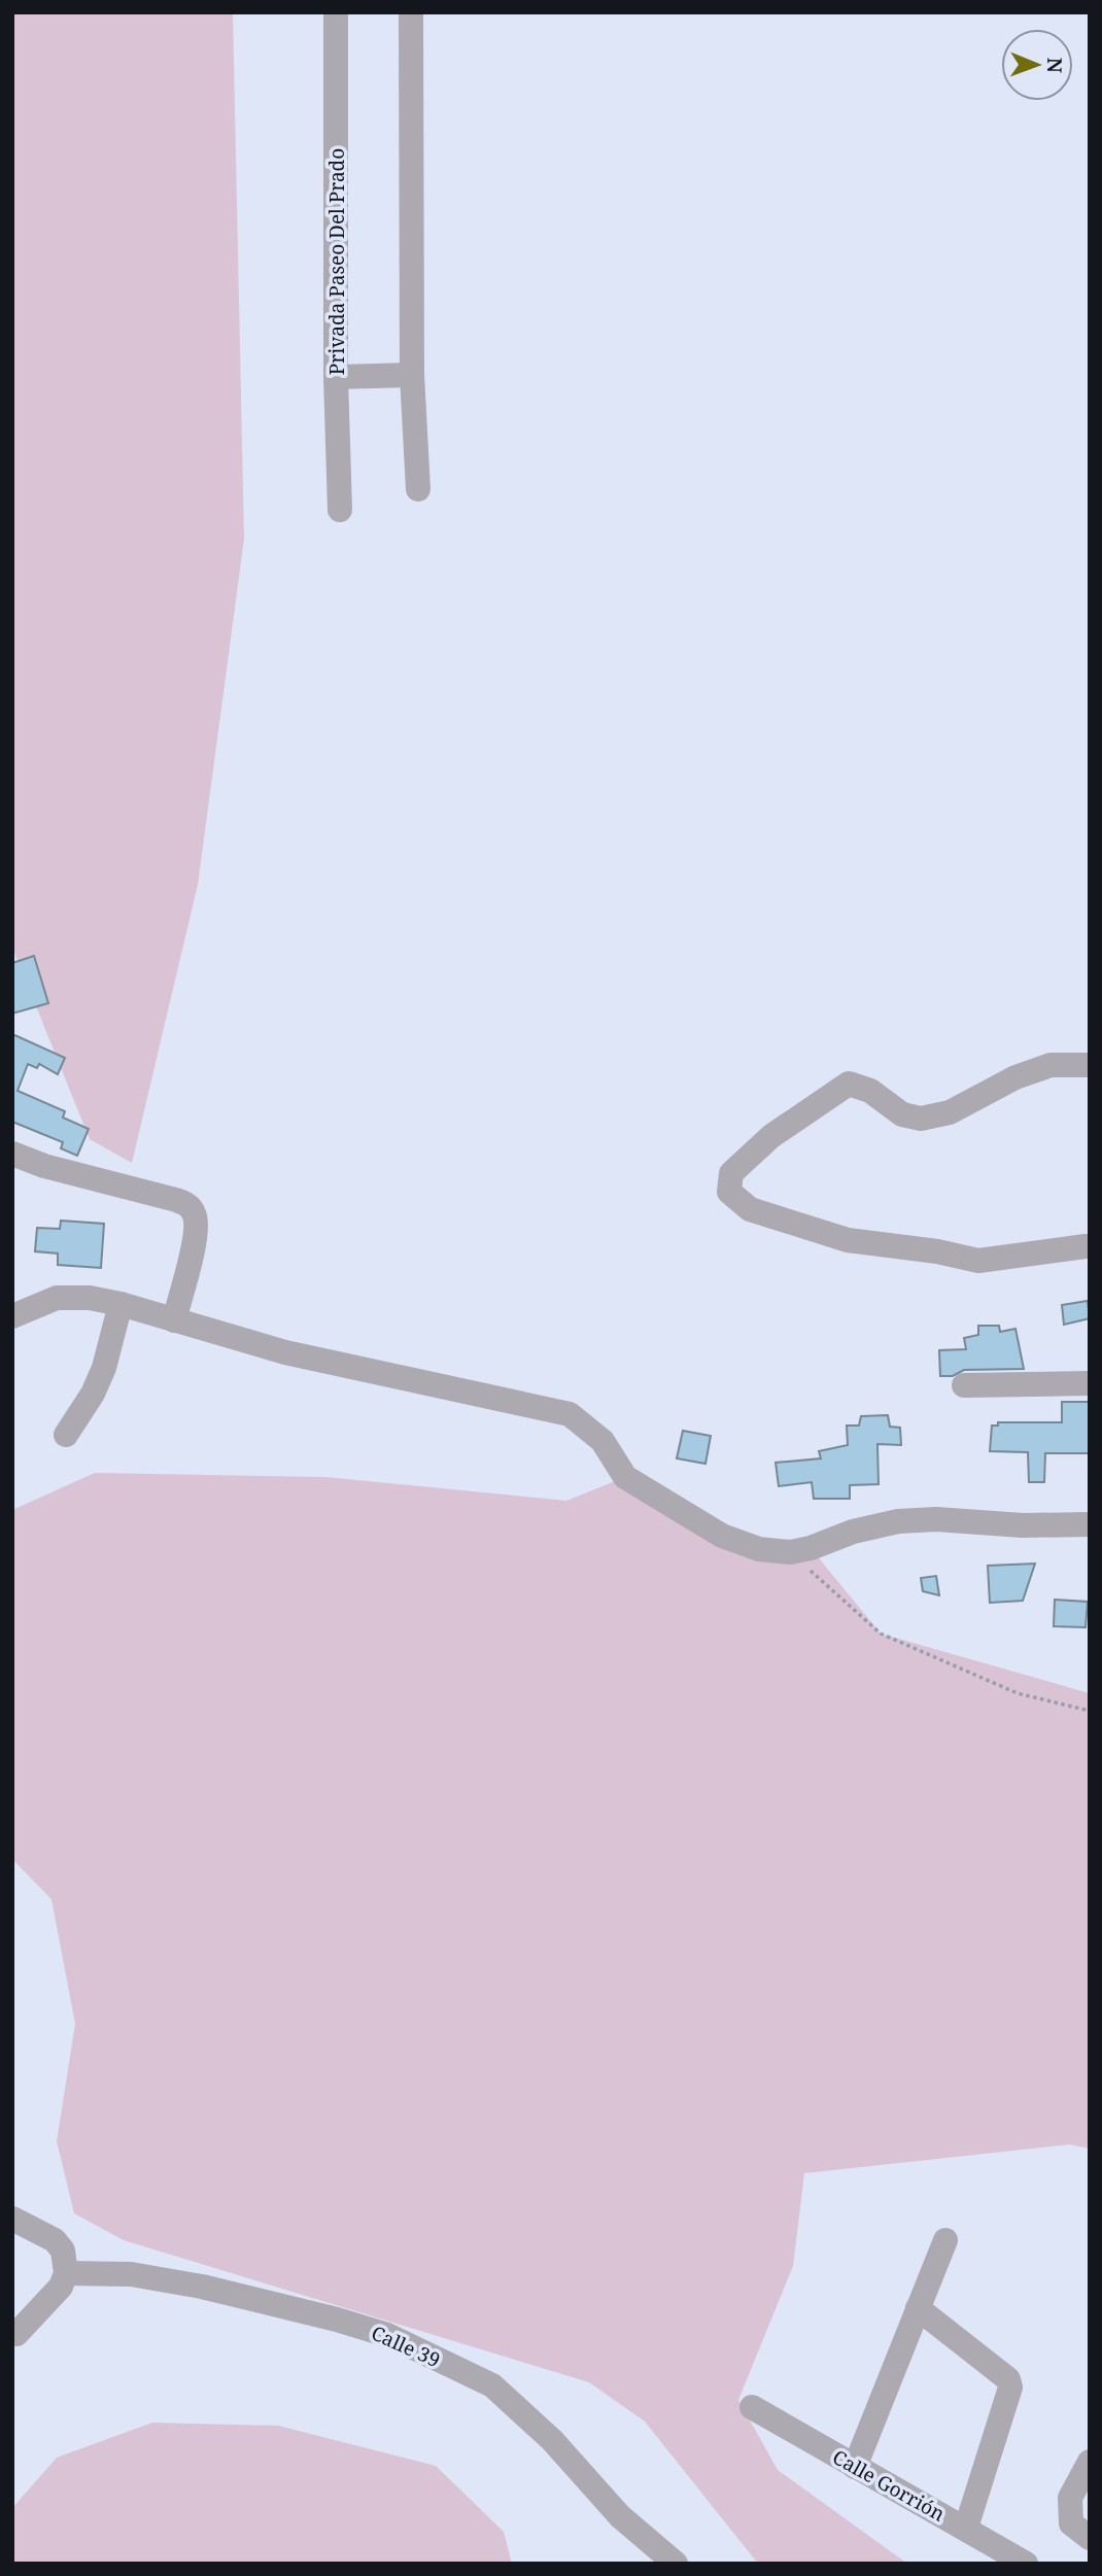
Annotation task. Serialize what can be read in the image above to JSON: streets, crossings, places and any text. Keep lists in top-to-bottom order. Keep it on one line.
{"streets":{"street":["Privada Paseo Del Prado","Calle 39","Calle Gorrión"]},"north":"right"}
